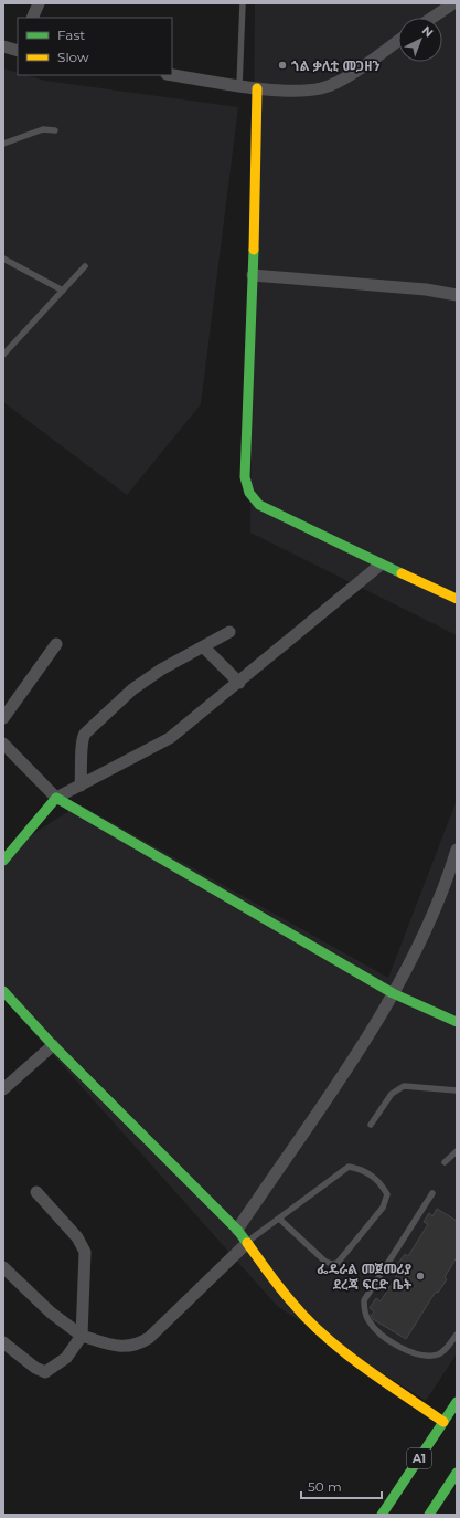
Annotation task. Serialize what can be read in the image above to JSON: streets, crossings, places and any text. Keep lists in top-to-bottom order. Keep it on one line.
{"streets":{"street":["A1"]},"places":["ጎል ቃሊቲ መጋዘን","ፌዴራል መጀመሪያ ደረጃ ፍርድ ቤት"],"legend":["Fast","Slow"],"scale_bar":"50 m","north":"top right"}
